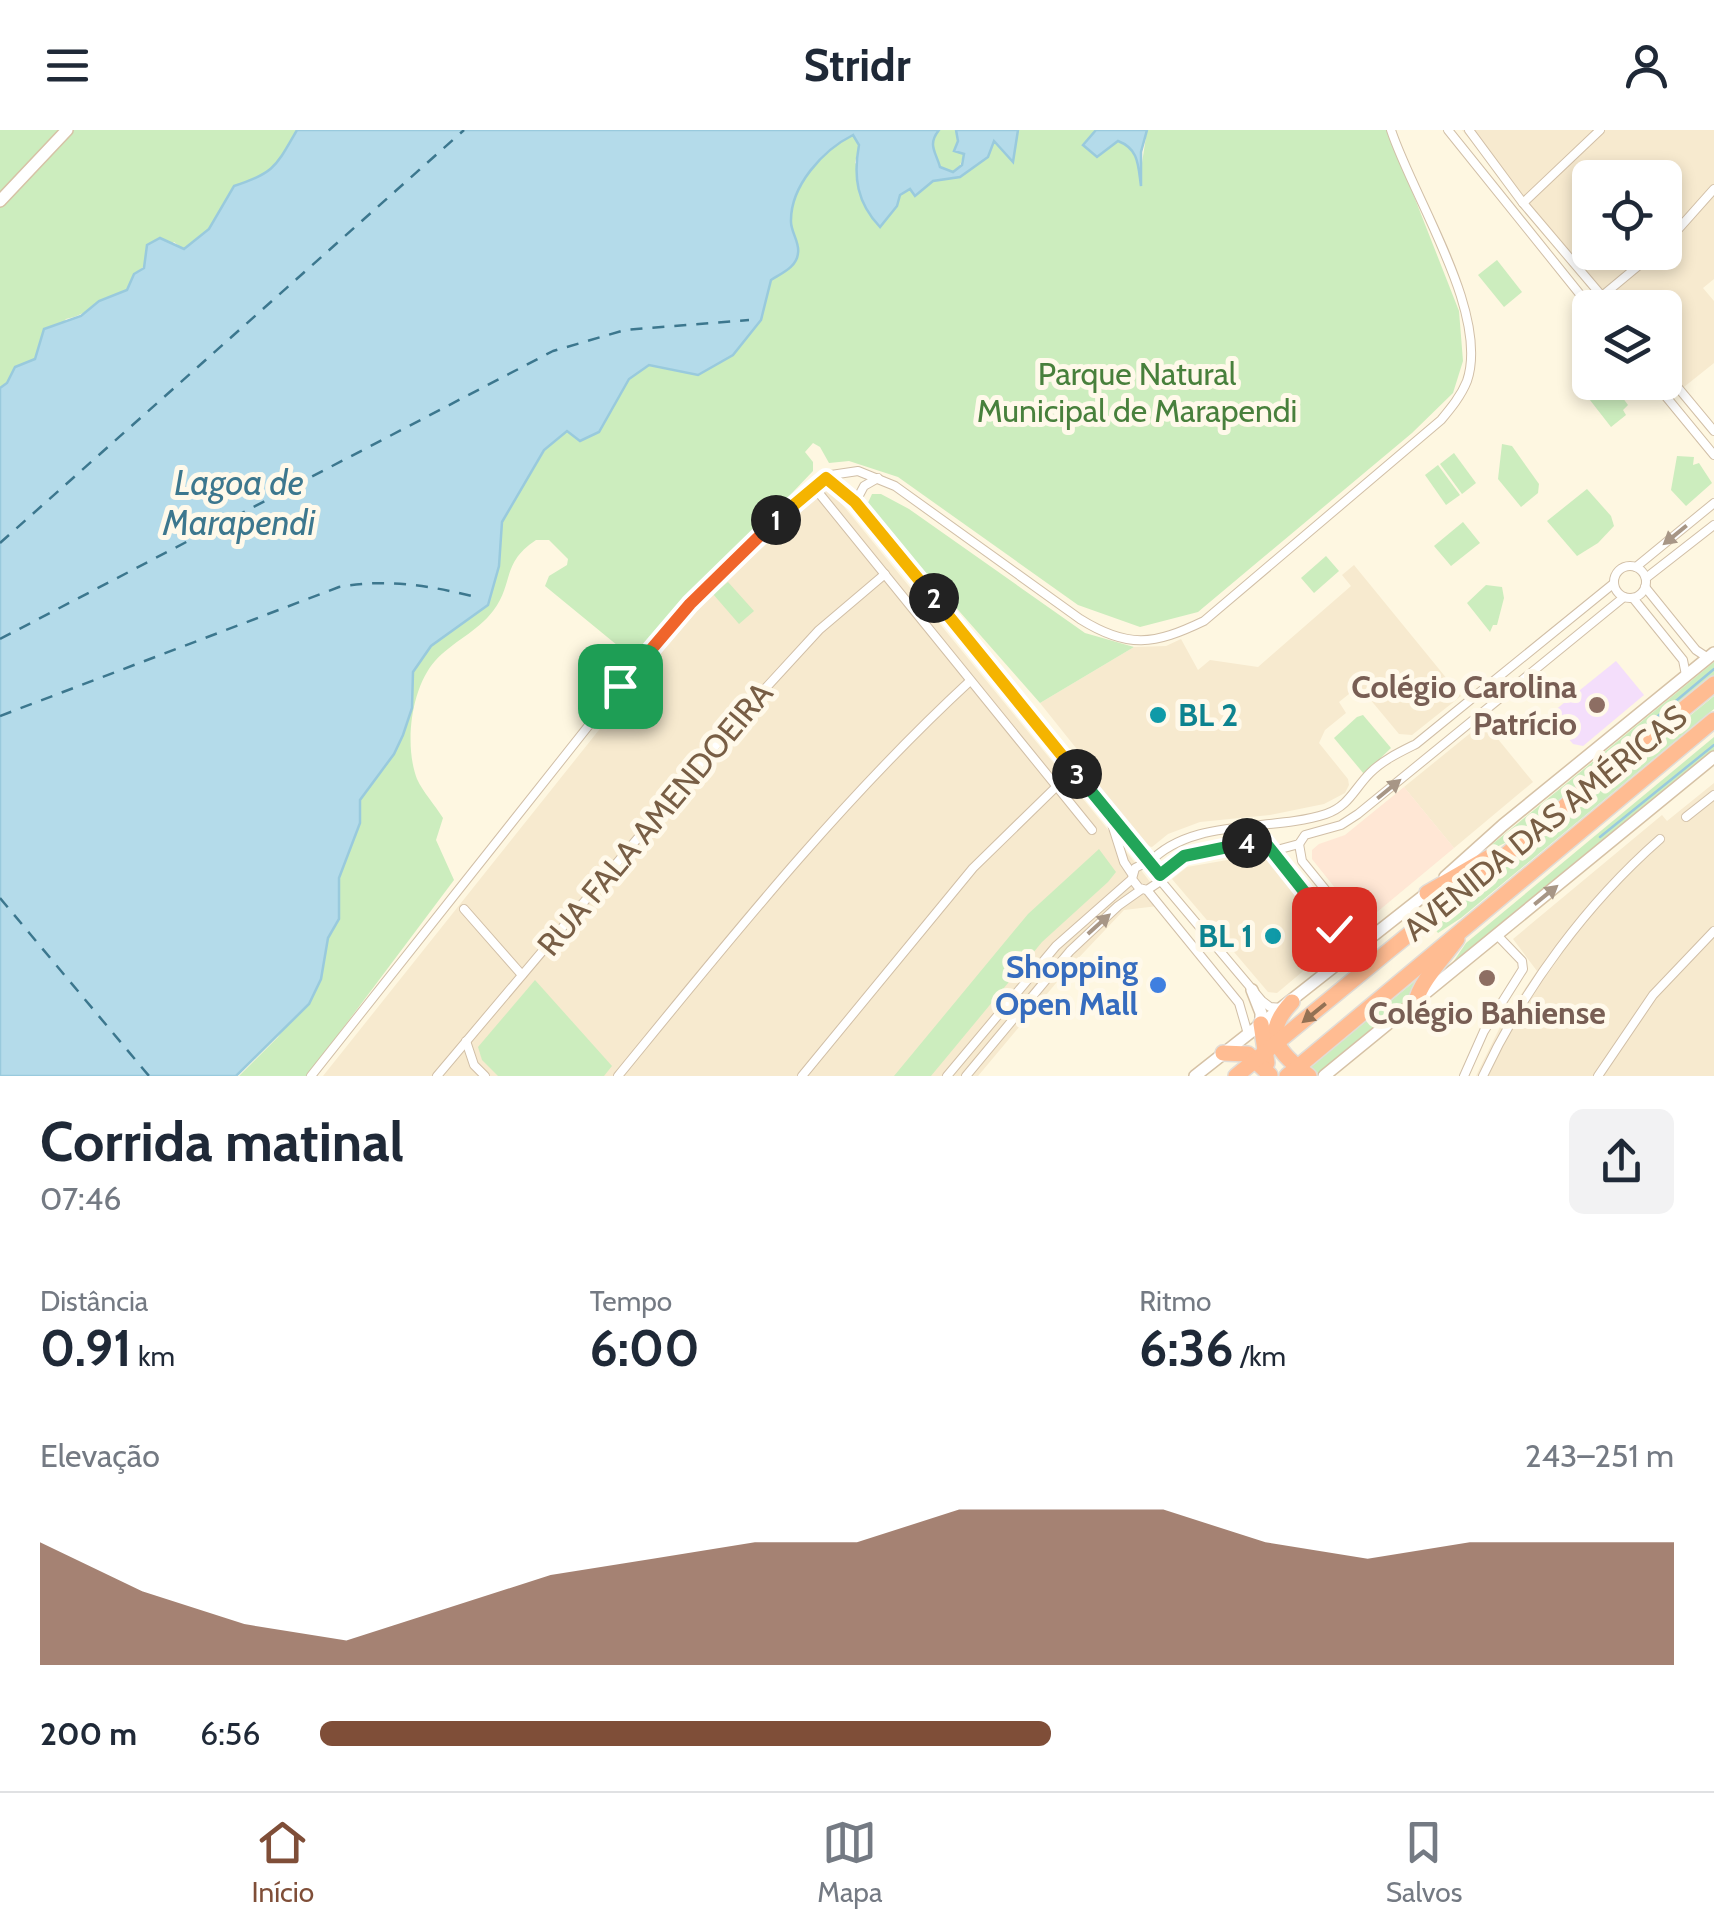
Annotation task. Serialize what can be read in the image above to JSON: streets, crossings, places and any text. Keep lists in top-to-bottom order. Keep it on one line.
{"streets":{"highway":["AVENIDA DAS AMÉRICAS"],"street":["RUA FALA AMENDOEIRA"]},"water":["Lagoa de Marapendi"],"parks":["Parque Natural Municipal de Marapendi"],"places":["Colégio Carolina Patrício","BL 2","BL 1","Colégio Bahiense","Shopping Open Mall"],"page":{"header":"Stridr","pins":["1","2","3","4"],"heading":["Corrida matinal","07:46"],"stats":[["Distância","0.91 km"],["Tempo","6:00"],["Ritmo","6:36 /km"]],"chart":["Elevação","243–251 m"],"list":[{"name":"200 m","note":"6:56"}],"tabs":["Início","Mapa","Salvos"]}}
